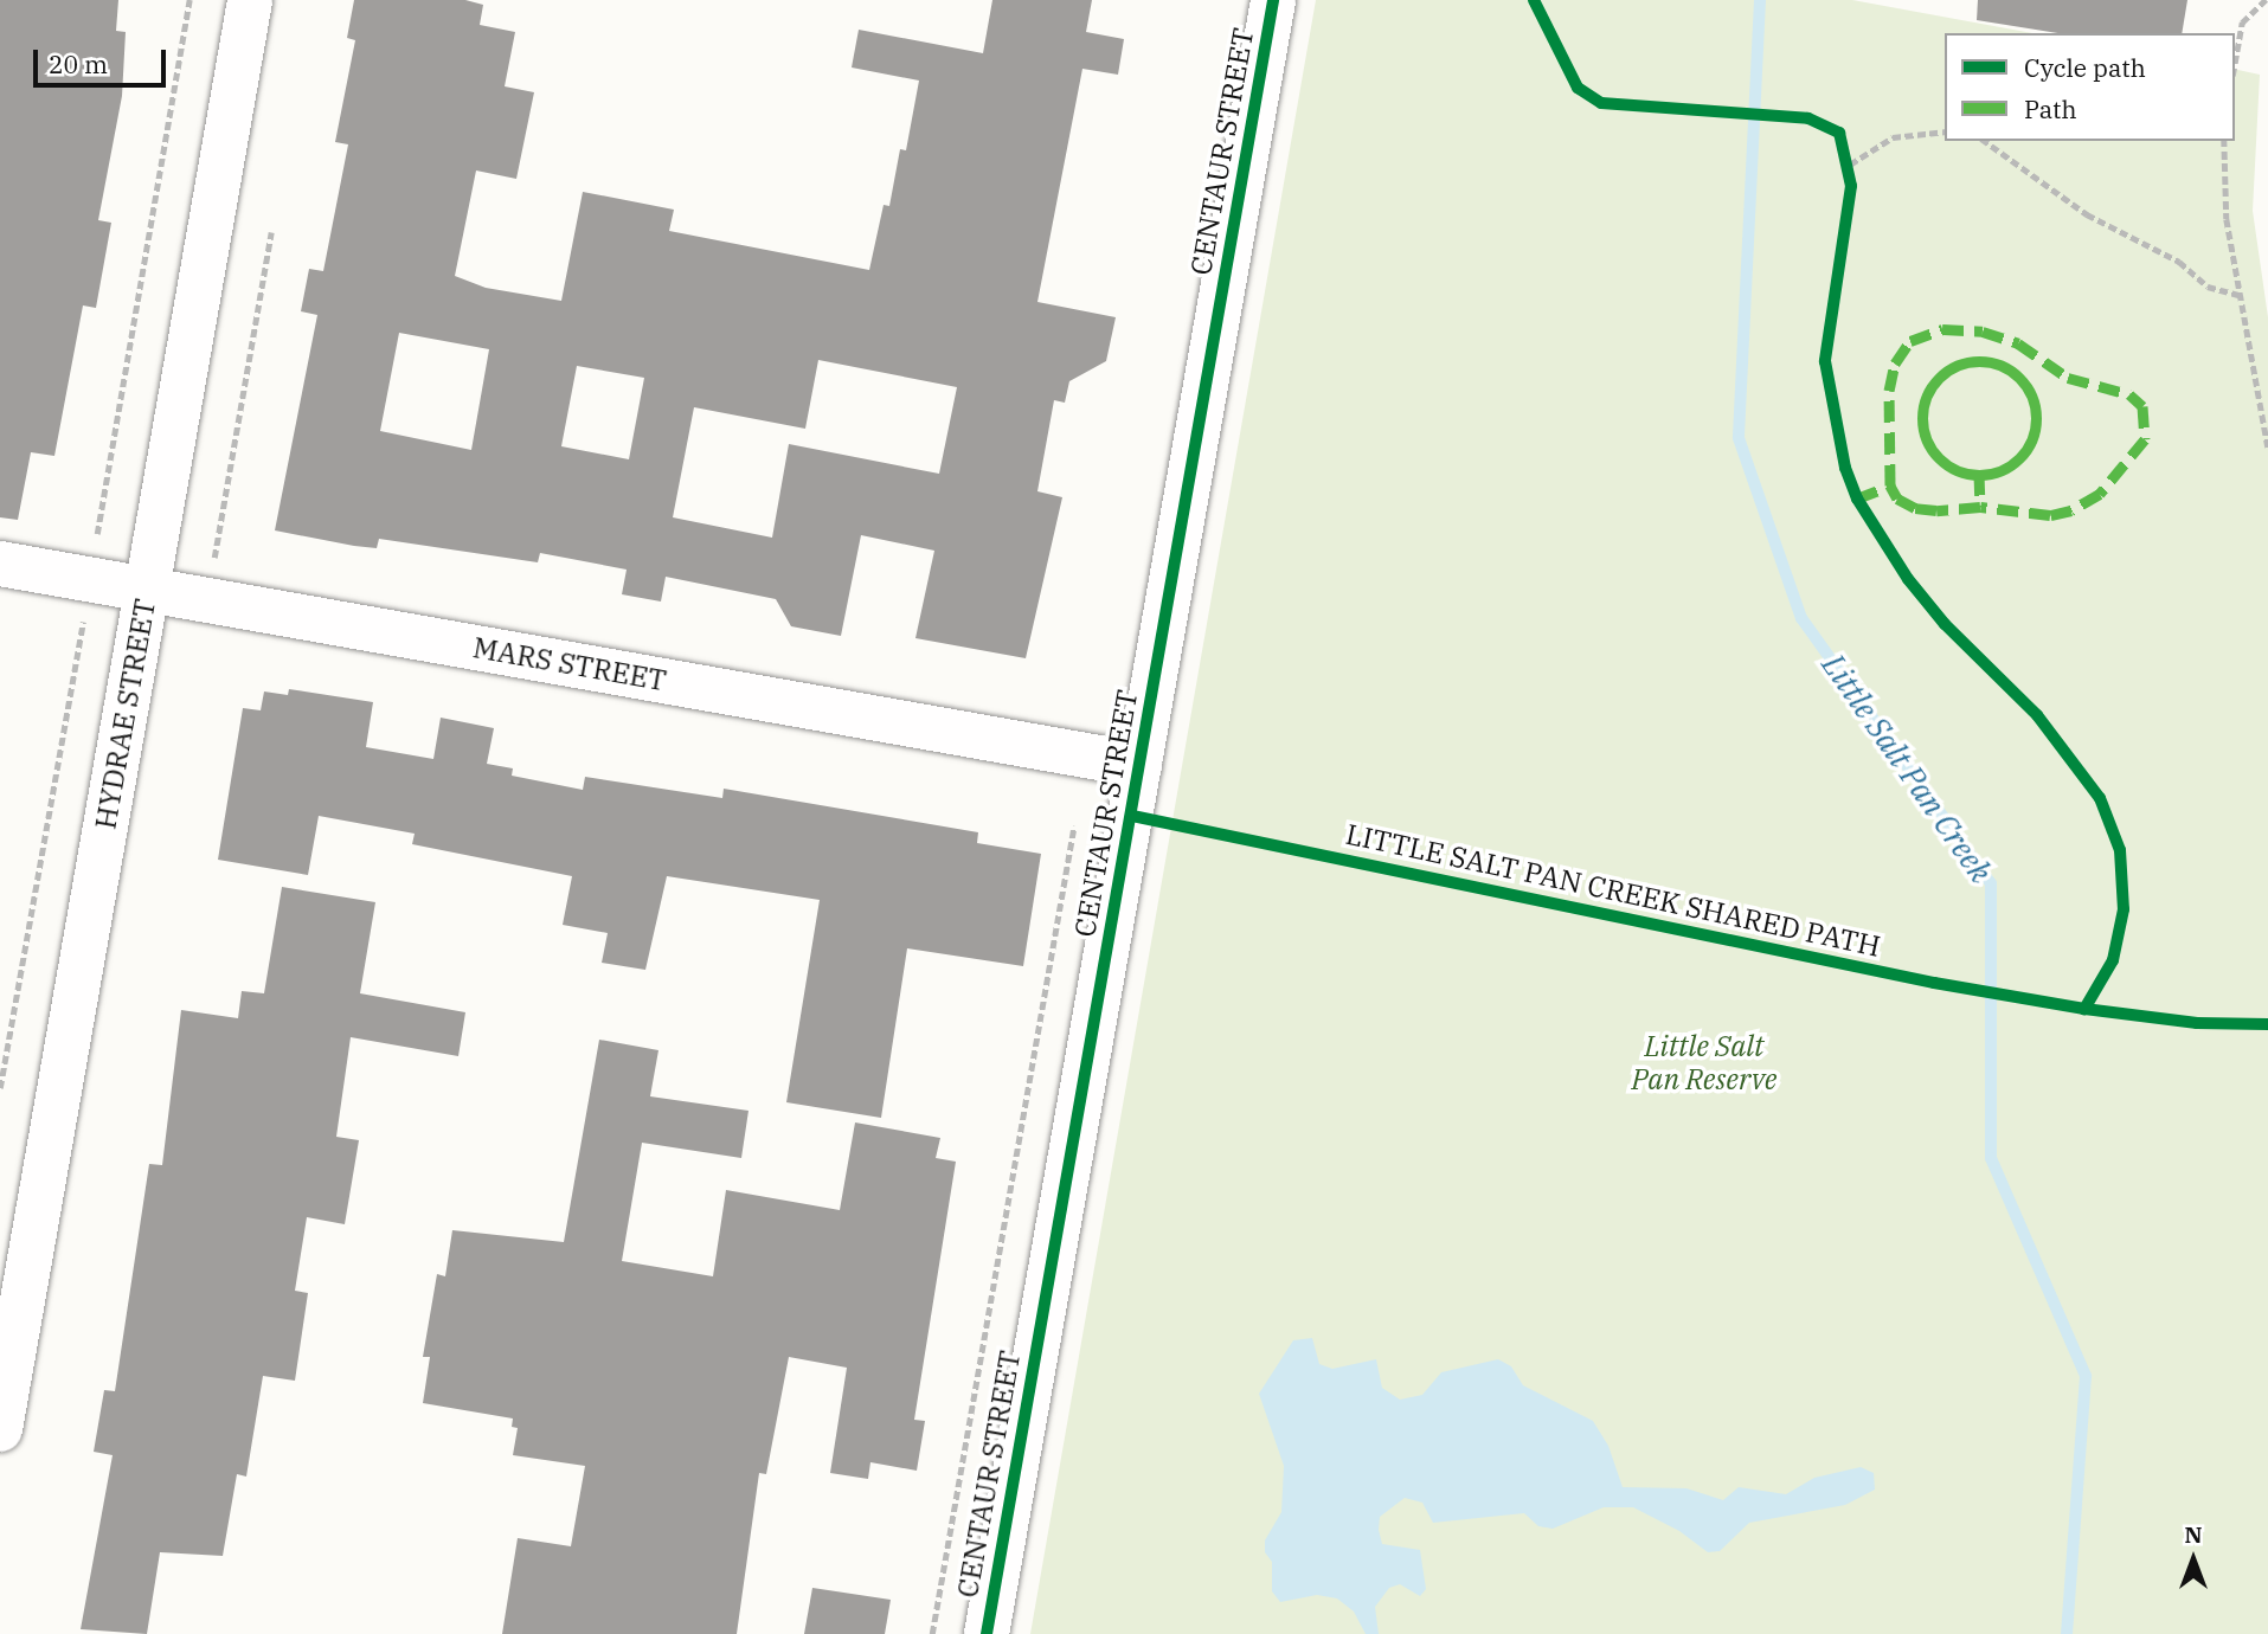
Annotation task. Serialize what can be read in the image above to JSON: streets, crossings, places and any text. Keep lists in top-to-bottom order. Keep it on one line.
{"streets":{"street":["CENTAUR STREET","MARS STREET","HYDRAE STREET"],"cycle path":["LITTLE SALT PAN CREEK SHARED PATH"]},"crossings":[["CENTAUR STREET","MARS STREET"],["MARS STREET","HYDRAE STREET"]],"water":["Little Salt Pan Creek"],"parks":["Little Salt Pan Reserve"],"legend":["Cycle path","Path"],"scale_bar":"20 m","north":"top"}
